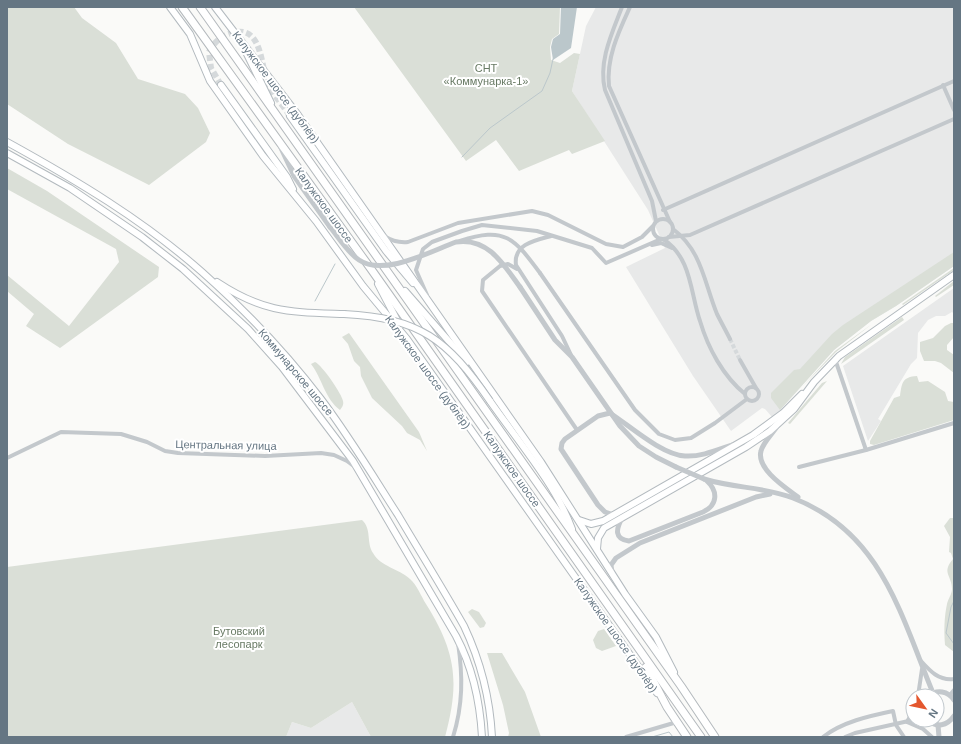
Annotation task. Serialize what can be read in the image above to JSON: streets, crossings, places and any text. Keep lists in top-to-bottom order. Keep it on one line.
{"streets":{"highway":["Калужское шоссе (дублёр)","Калужское шоссе"],"main road":["Коммунарское шоссе"],"street":["Центральная улица"]},"crossings":[["Калужское шоссе (дублёр)","Калужское шоссе"],["Коммунарское шоссе","Центральная улица"]],"parks":["СНТ «Коммунарка-1»","Бутовский лесопарк"],"north":"bottom right"}
